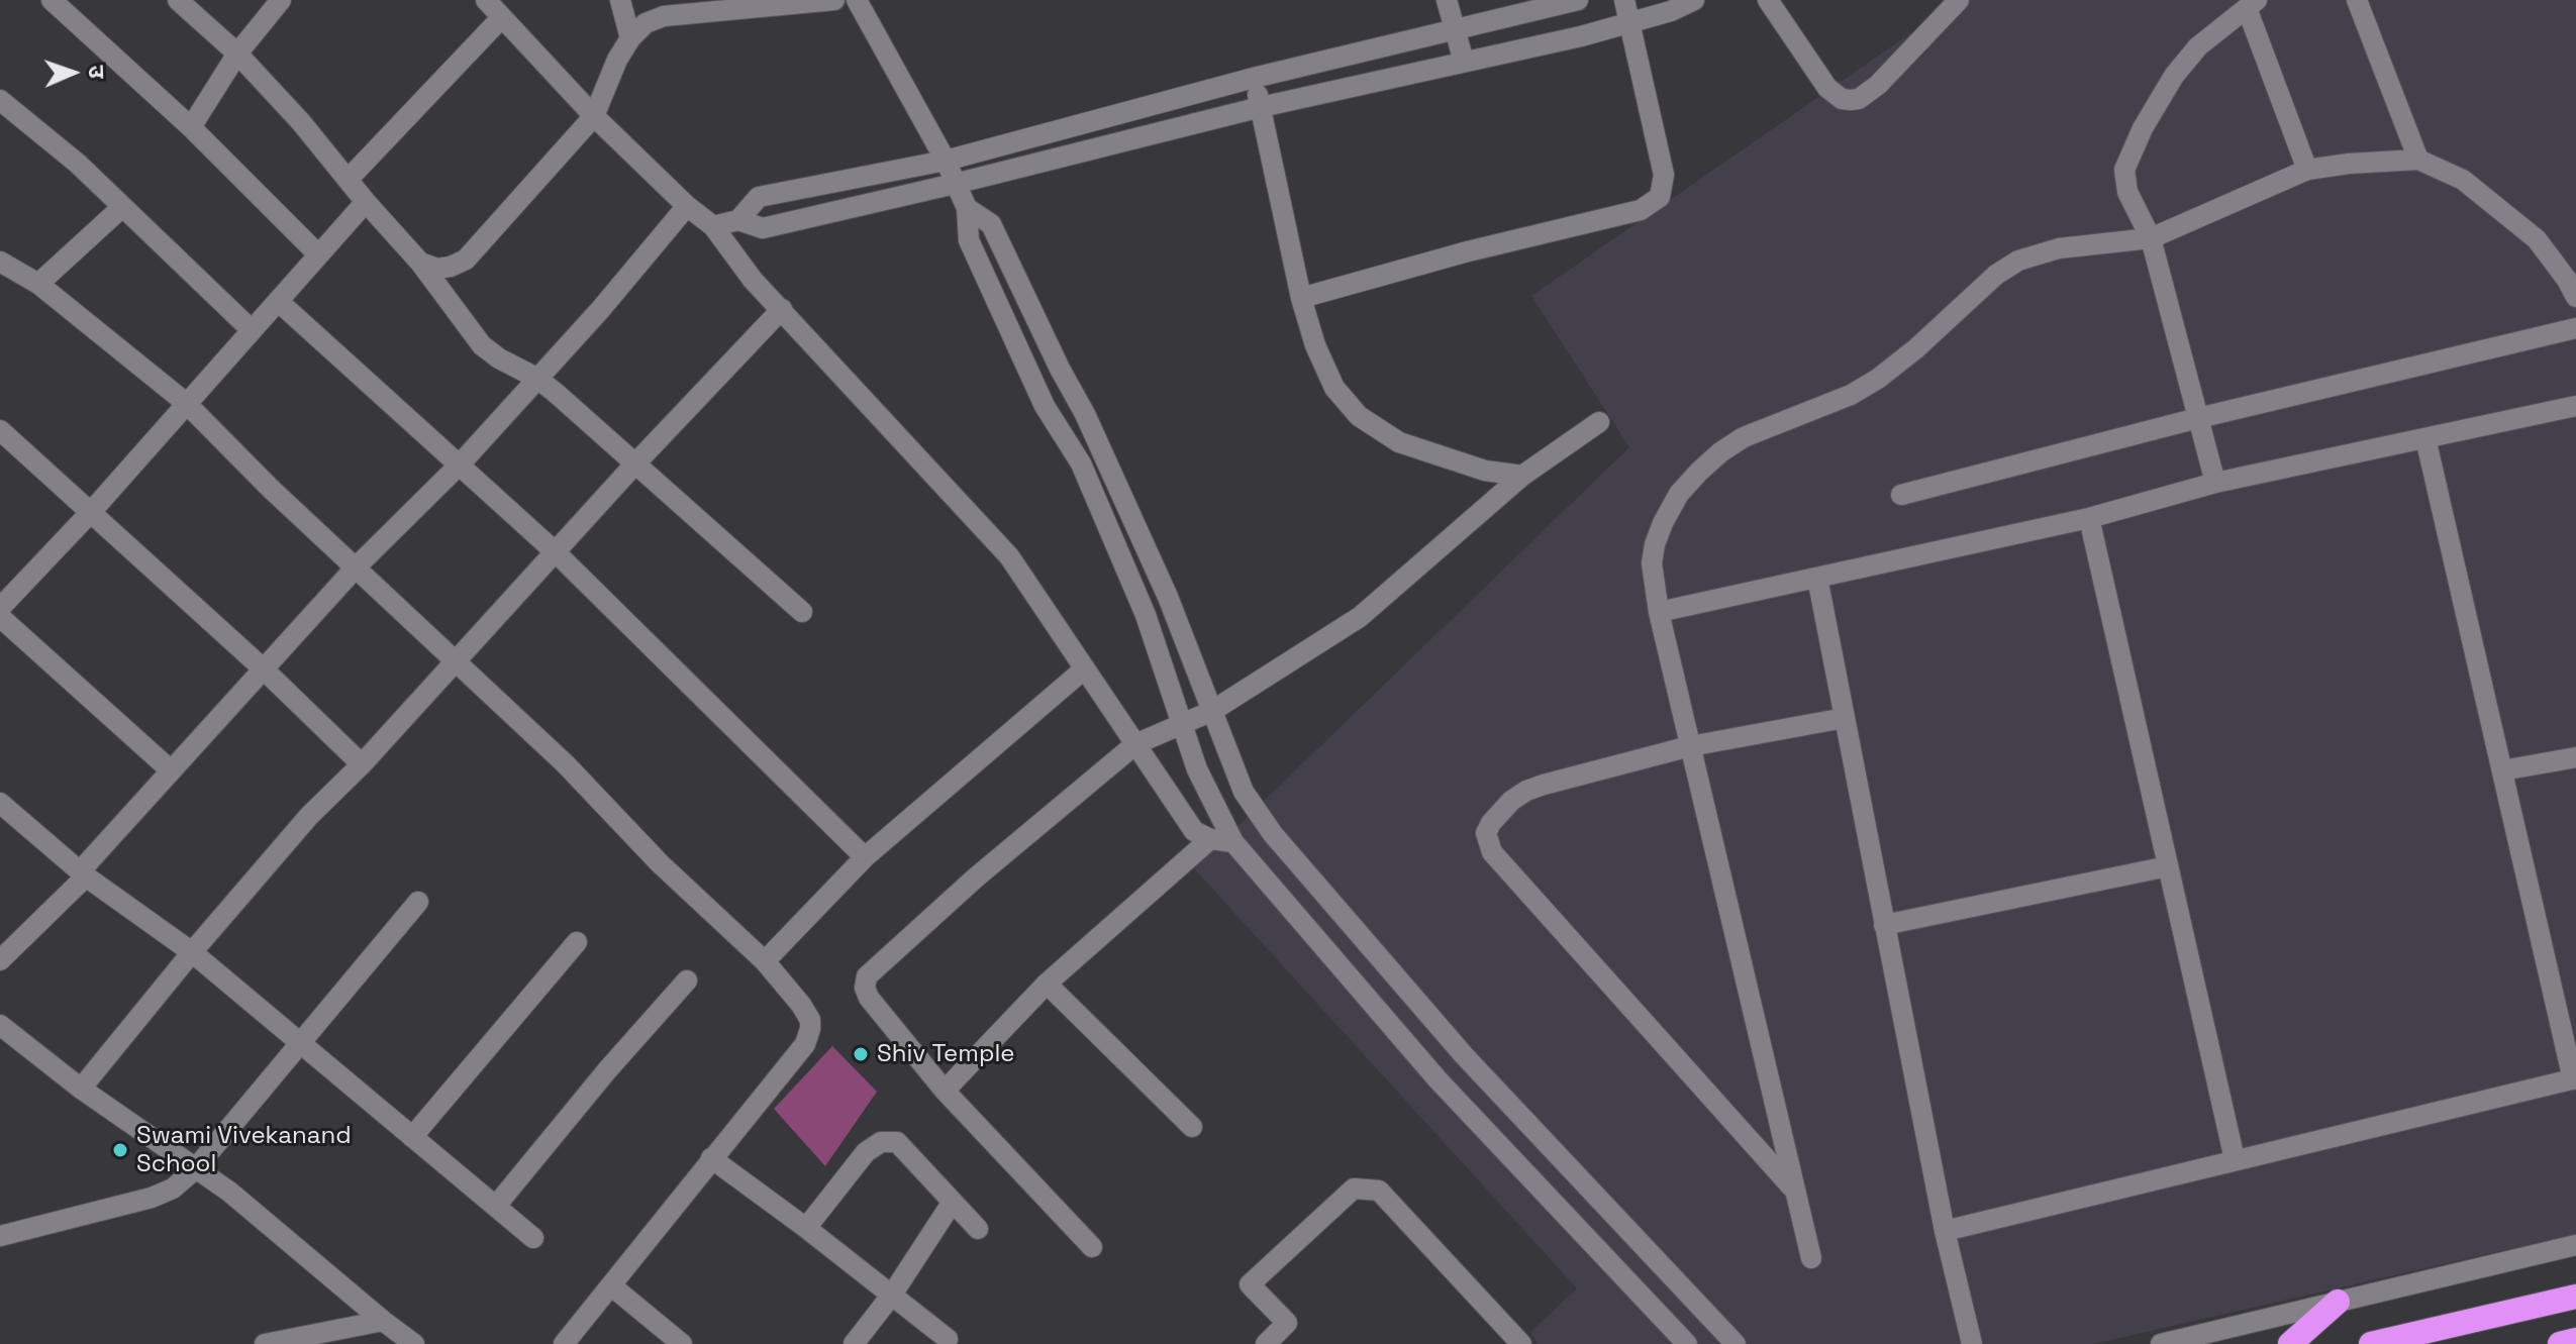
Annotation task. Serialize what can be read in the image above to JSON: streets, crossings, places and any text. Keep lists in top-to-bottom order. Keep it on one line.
{"places":["Shiv Temple","Swami Vivekanand School"],"north":"right"}
